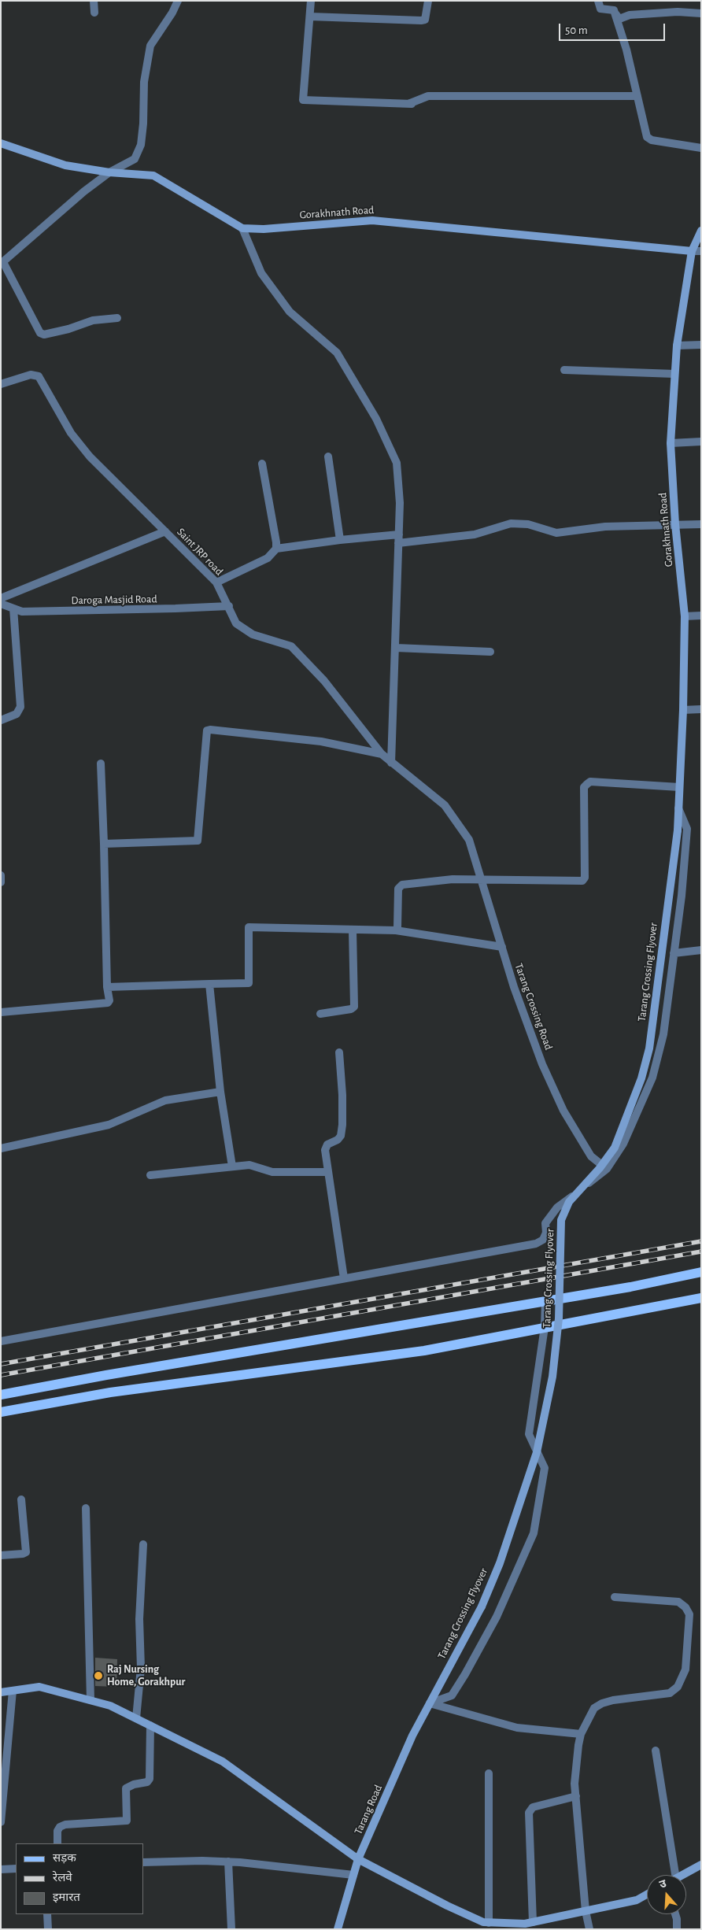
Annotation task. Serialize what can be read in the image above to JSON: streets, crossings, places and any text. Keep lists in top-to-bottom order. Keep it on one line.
{"streets":{"main road":["Gorakhnath Road","Tarang Crossing Flyover","Tarang Road"],"street":["Saint JRP road","Daroga Masjid Road","Tarang Crossing Road"]},"crossings":[["Gorakhnath Road","Tarang Crossing Flyover"],["Saint JRP road","Daroga Masjid Road"],["Saint JRP road","Tarang Crossing Road"],["Tarang Crossing Flyover","Tarang Road"]],"places":["Raj Nursing Home, Gorakhpur"],"legend":["सड़क","रेलवे","इमारत"],"scale_bar":"50 m","north":"top"}
